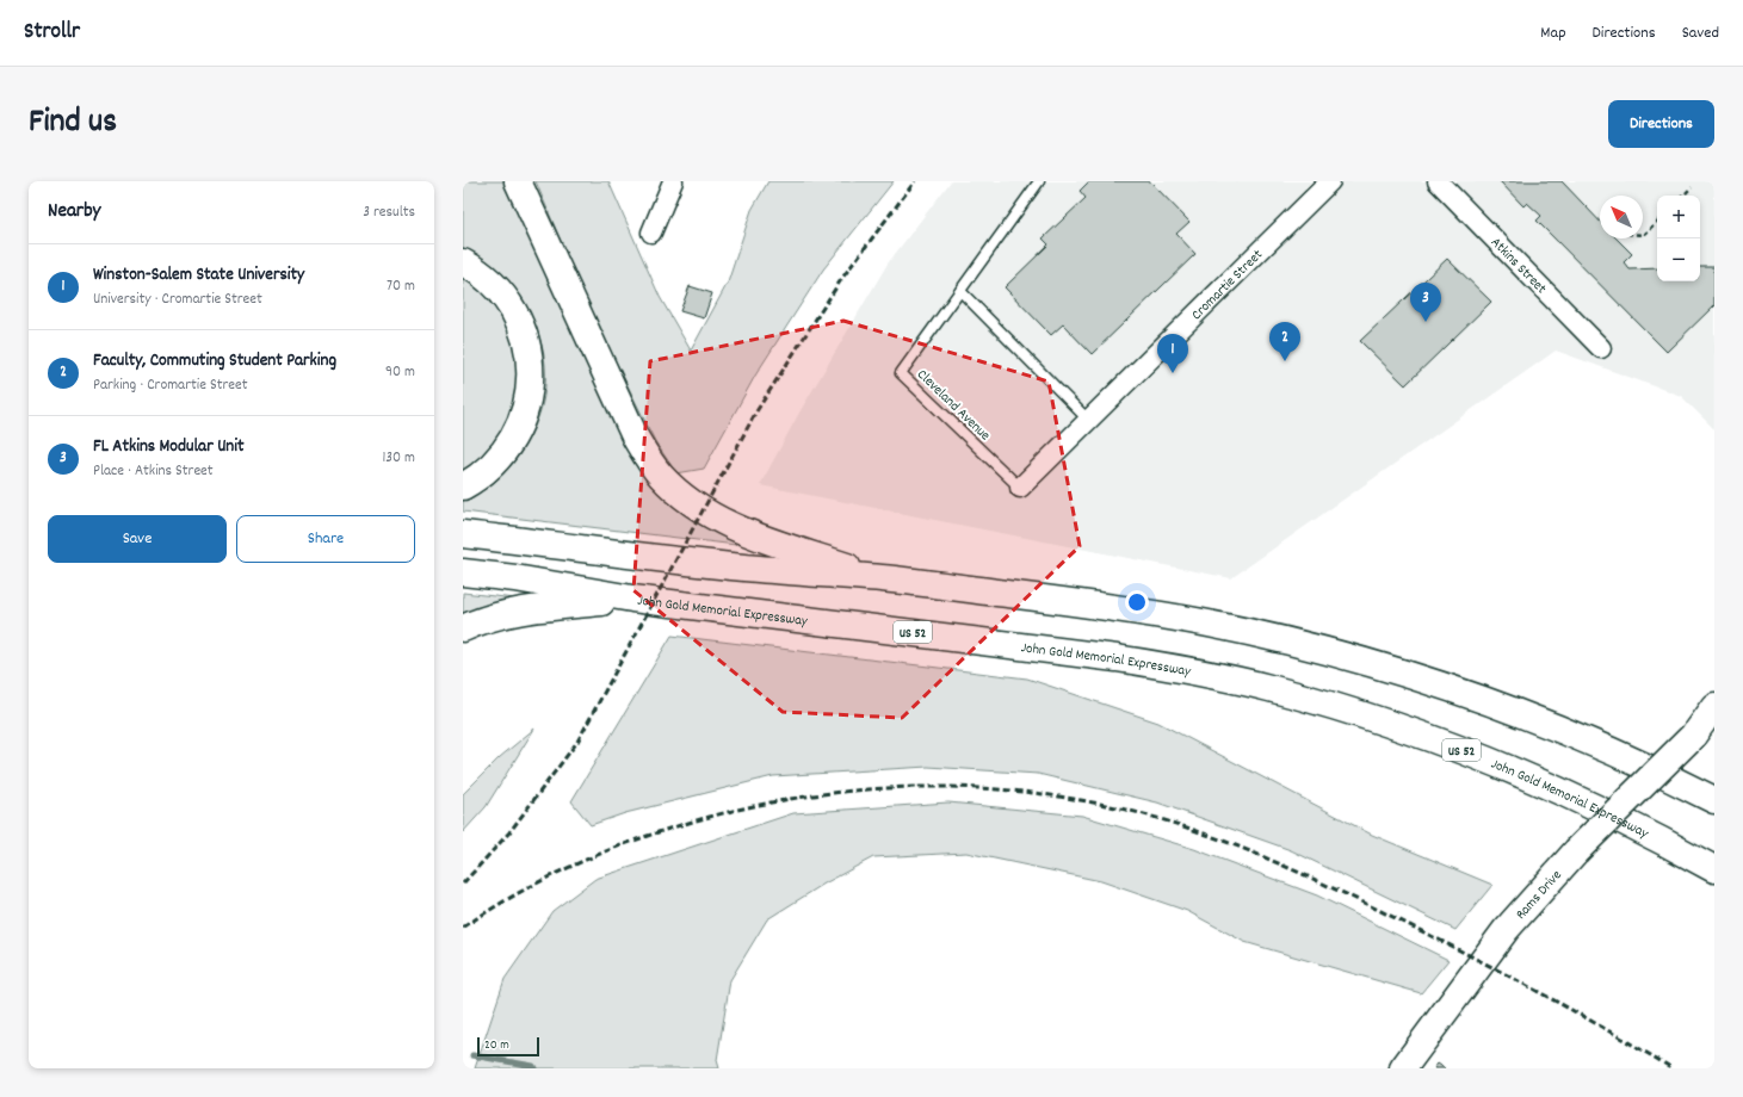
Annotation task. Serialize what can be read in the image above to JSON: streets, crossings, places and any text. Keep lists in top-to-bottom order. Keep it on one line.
{"streets":{"main road":["John Gold Memorial Expressway","US 52","Rams Drive"],"street":["Atkins Street","Cromartie Street"],"lane":["Cleveland Avenue"]},"crossings":[["Cromartie Street","Cleveland Avenue"]],"scale_bar":"20 m","north":"top left","page":{"header":"Strollr","nav":["Map","Directions","Saved"],"title":"Find us","buttons":["Directions",["Save","Share"]],"heading":["Nearby","3 results"],"map_buttons":["+","−"],"list":[{"mark":"1","name":"Winston-Salem State University","note":"University · Cromartie Street","value":"70 m"},{"mark":"2","name":"Faculty, Commuting Student Parking","note":"Parking · Cromartie Street","value":"90 m"},{"mark":"3","name":"FL Atkins Modular Unit","note":"Place · Atkins Street","value":"130 m"}],"pins":["3","2","1"],"scale":"20 m"}}
